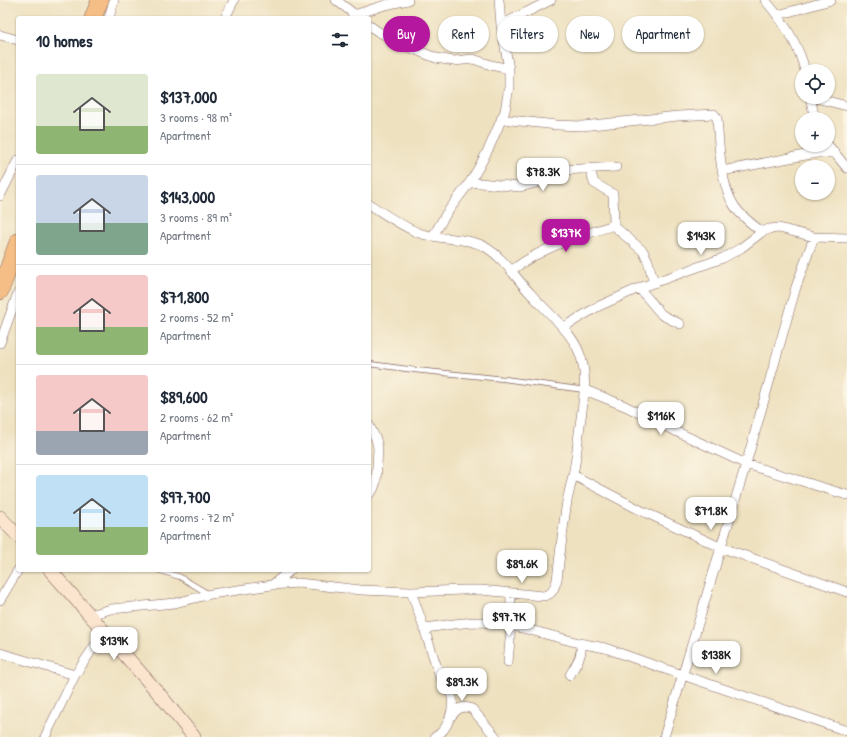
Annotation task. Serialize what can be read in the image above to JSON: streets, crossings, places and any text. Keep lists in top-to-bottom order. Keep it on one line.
{"page":{"chip":["Buy","Rent","Filters","New","Apartment"],"heading":"10 homes","map_buttons":["+","−"],"list":[{"name":"$137,000","note":"3 rooms · 98 m² · Apartment"},{"name":"$143,000","note":"3 rooms · 89 m² · Apartment"},{"name":"$71,800","note":"2 rooms · 52 m² · Apartment"},{"name":"$89,600","note":"2 rooms · 62 m² · Apartment"},{"name":"$97,700","note":"2 rooms · 72 m² · Apartment"}],"price":["$78.3K","$137K","$143K","$116K","$71.8K","$89.6K","$97.7K","$139K","$138K","$89.3K"]}}
